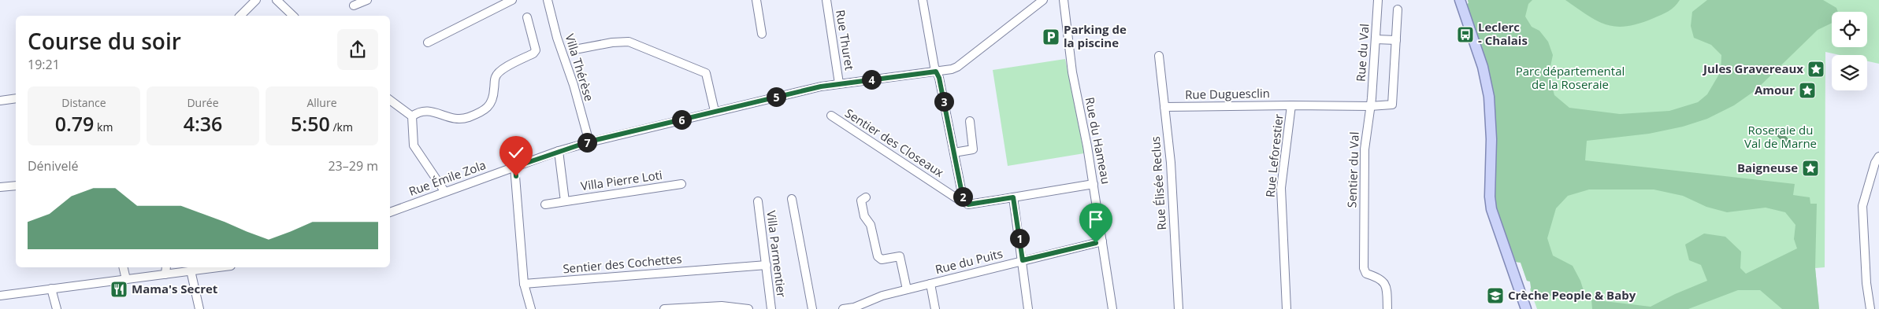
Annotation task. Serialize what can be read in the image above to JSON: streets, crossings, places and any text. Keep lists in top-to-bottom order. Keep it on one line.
{"streets":{"street":["Rue Thuret","Rue du Val","Villa Thérèse","Rue Duguesclin","Rue du Hameau","Sentier des Closeaux","Rue Leforestier","Sentier du Val","Rue Émile Zola","Villa Pierre Loti","Rue Élisée Reclus","Villa Parmentier","Rue du Puits","Sentier des Cochettes"]},"crossings":[["Rue Thuret","Rue Émile Zola"],["Rue du Val","Rue Leforestier"],["Rue du Val","Sentier du Val"],["Villa Thérèse","Rue Émile Zola"],["Rue Duguesclin","Rue Leforestier"],["Rue Duguesclin","Rue Élisée Reclus"],["Rue du Hameau","Rue du Puits"],["Rue Leforestier","Sentier du Val"],["Rue Émile Zola","Villa Pierre Loti"],["Villa Parmentier","Sentier des Cochettes"]],"parks":["Parc départemental de la Roseraie","Roseraie du Val de Marne"],"places":{"bus stop":["Leclerc - Chalais"],"parking":["Parking de la piscine"],"place":["Jules Gravereaux","Amour","Baigneuse"],"restaurant":["Mama's Secret"],"school or university":["Crèche People & Baby"]},"page":{"heading":["Course du soir","19:21"],"pins":["4","5","3","6","7","2","1"],"stats":[["Distance","0.79 km"],["Durée","4:36"],["Allure","5:50 /km"]],"chart":["Dénivelé","23–29 m"]}}
